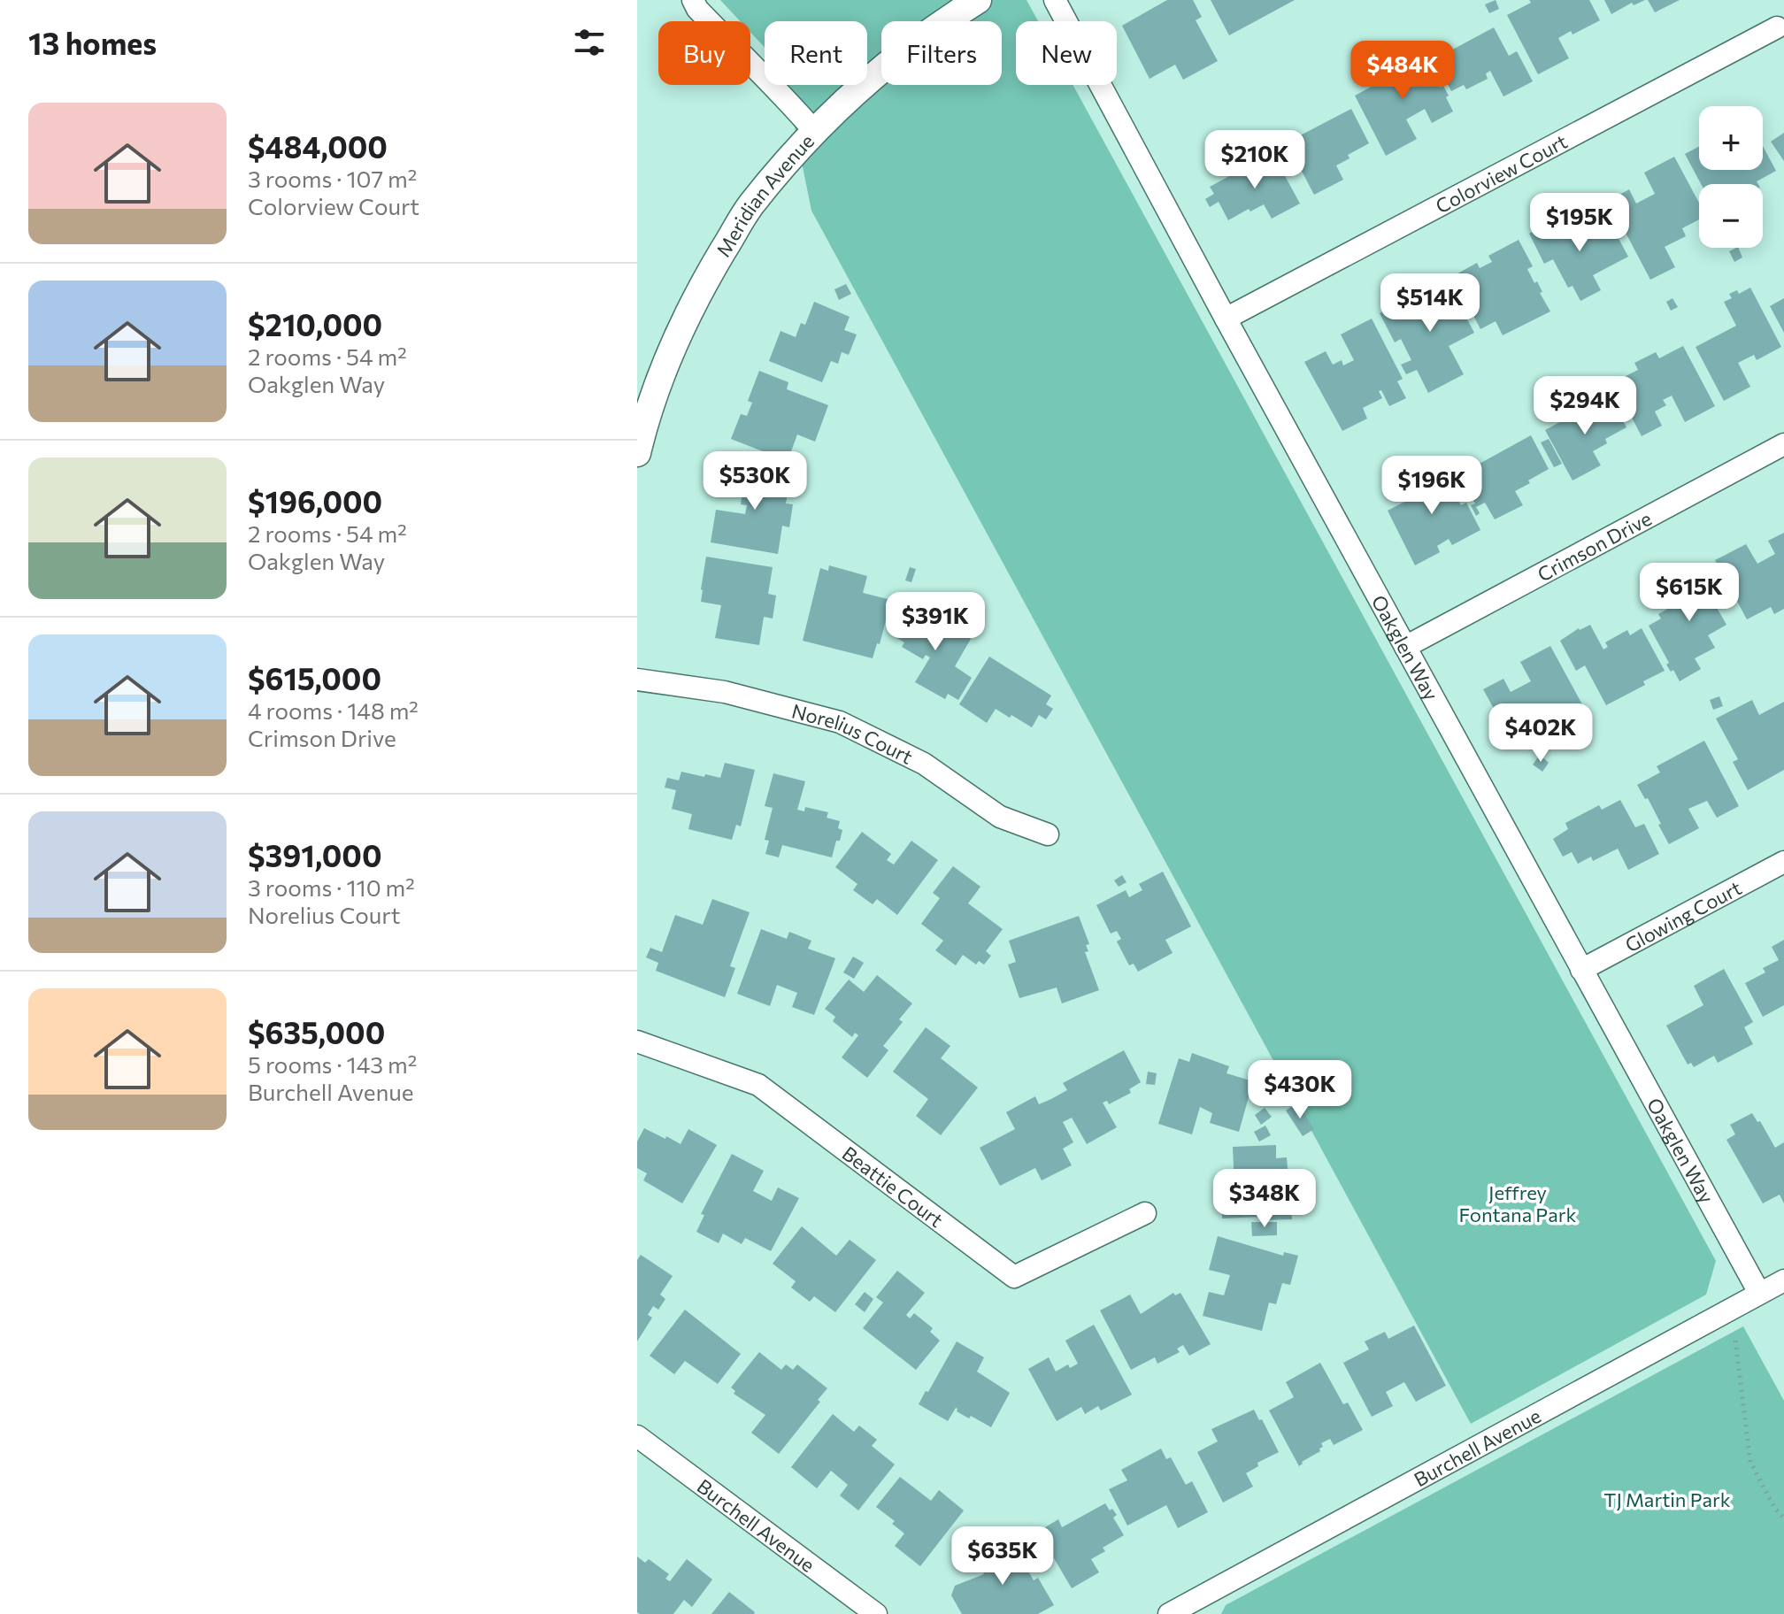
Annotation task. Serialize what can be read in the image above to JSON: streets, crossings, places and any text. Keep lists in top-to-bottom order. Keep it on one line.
{"streets":{"street":["Colorview Court","Meridian Avenue","Crimson Drive","Oakglen Way","Norelius Court","Glowing Court","Beattie Court","Burchell Avenue"]},"crossings":[["Colorview Court","Oakglen Way"],["Crimson Drive","Oakglen Way"],["Oakglen Way","Glowing Court"],["Oakglen Way","Burchell Avenue"]],"parks":["Jeffrey Fontana Park","TJ Martin Park"],"page":{"heading":"13 homes","chip":["Buy","Rent","Filters","New"],"price":["$484K","$210K","$195K","$514K","$294K","$530K","$196K","$615K","$391K","$402K","$430K","$348K","$635K"],"list":[{"name":"$484,000","note":"3 rooms · 107 m² · Colorview Court"},{"name":"$210,000","note":"2 rooms · 54 m² · Oakglen Way"},{"name":"$196,000","note":"2 rooms · 54 m² · Oakglen Way"},{"name":"$615,000","note":"4 rooms · 148 m² · Crimson Drive"},{"name":"$391,000","note":"3 rooms · 110 m² · Norelius Court"},{"name":"$635,000","note":"5 rooms · 143 m² · Burchell Avenue"}],"map_buttons":["+","−"]}}
